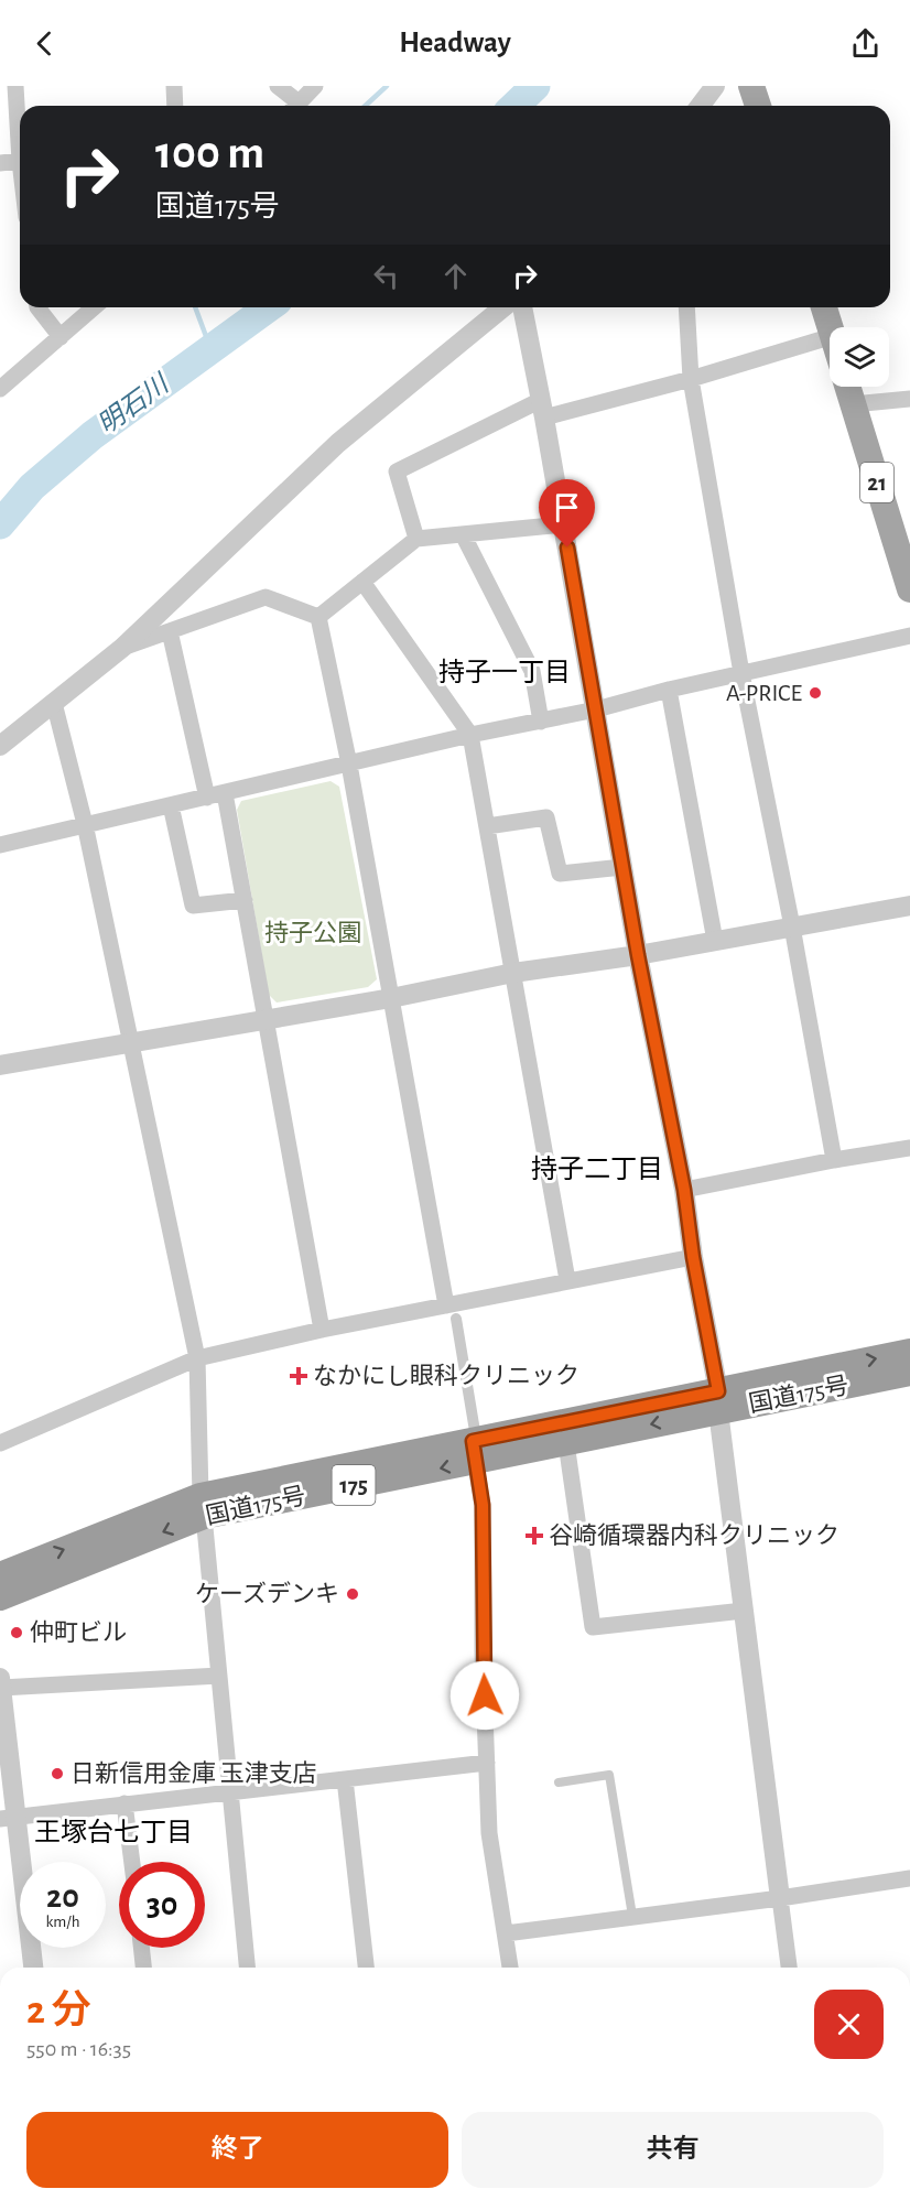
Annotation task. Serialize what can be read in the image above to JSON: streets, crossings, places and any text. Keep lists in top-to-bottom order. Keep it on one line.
{"streets":{"highway":["国道175号","175"],"main road":["21"]},"districts":["持子一丁目","持子二丁目","王塚台七丁目"],"water":["明石川"],"parks":["持子公園"],"places":{"other":["A-PRICE","ケーズデンキ","仲町ビル","日新信用金庫 玉津支店"],"health":["なかにし眼科クリニック","谷崎循環器内科クリニック"]},"page":{"header":"Headway","turn":["100 m","国道175号"],"speed":"20 km/h","limit":"30","heading":["2 分","550 m · 16:35"],"buttons":["終了","共有"]}}
